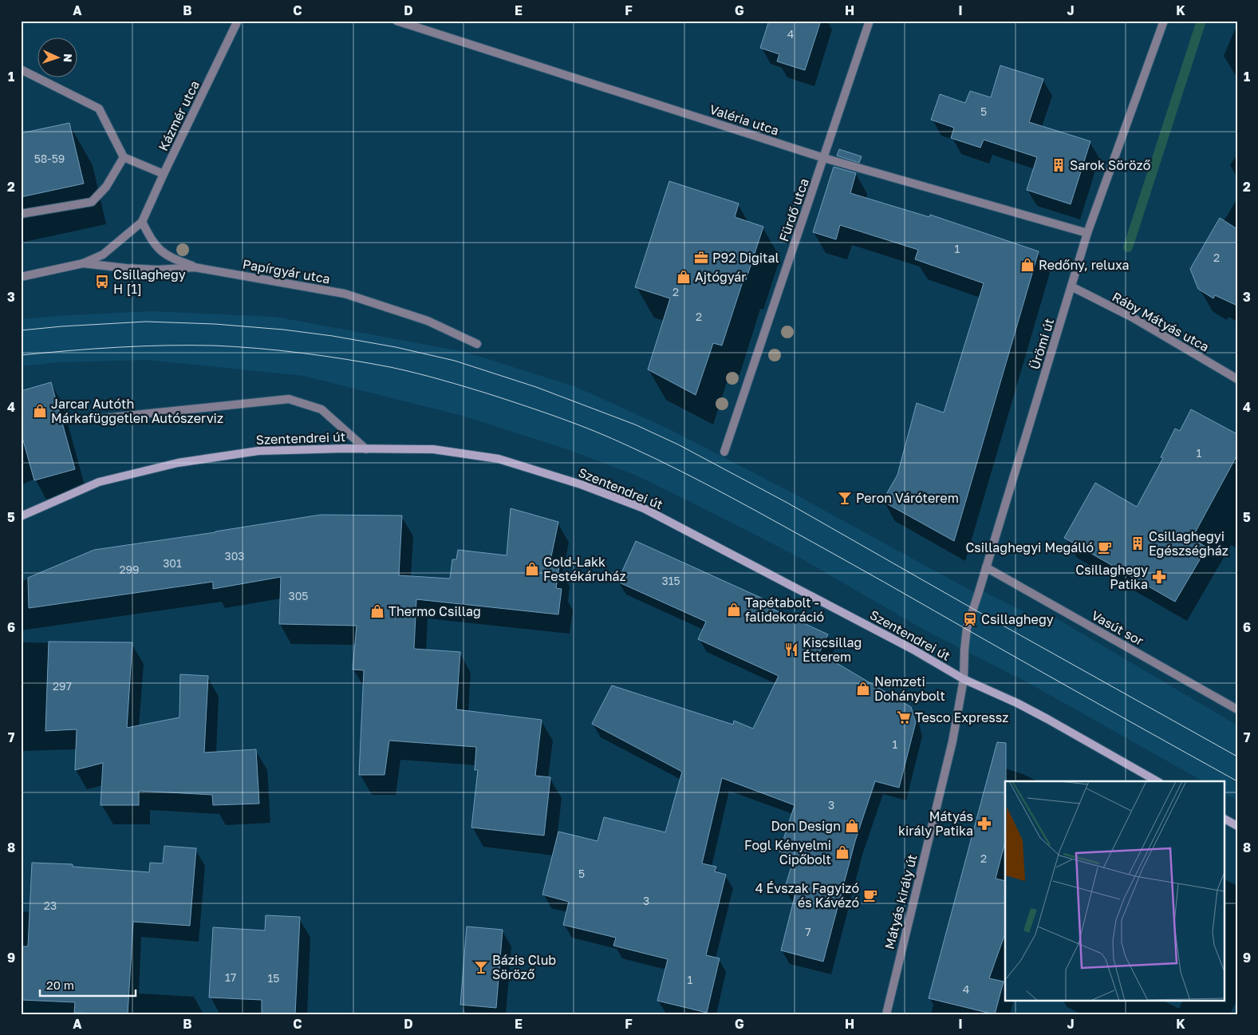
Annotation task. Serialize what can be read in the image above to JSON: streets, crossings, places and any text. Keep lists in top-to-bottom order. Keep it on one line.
{"streets":{"main road":["Szentendrei út"],"street":["Kázmér utca","Valéria utca","Fürdő utca","Papírgyár utca","Ráby Mátyás utca","Ürömi út","Vasút sor","Mátyás király út"]},"crossings":[["Kázmér utca","Papírgyár utca"],["Valéria utca","Fürdő utca"],["Valéria utca","Ürömi út"],["Ráby Mátyás utca","Ürömi út"],["Ürömi út","Szentendrei út"],["Ürömi út","Vasút sor"],["Ürömi út","Mátyás király út"],["Szentendrei út","Mátyás király út"]],"places":{"building":["Sarok Söröző","Csillaghegyi Egészségház"],"office":["P92 Digital"],"shop":["Redőny, reluxa","Ajtógyár","Jarcar Autóth Márkafüggetlen Autószerviz","Gold-Lakk Festékáruház","Tapétabolt - falidekoráció","Thermo Csillag","Nemzeti Dohánybolt","Don Design","Fogl Kényelmi Cipőbolt"],"bus stop":["Csillaghegy H [1]"],"bar":["Peron Váróterem","Bázis Club Söröző"],"cafe":["Csillaghegyi Megálló","4 Évszak Fagyizó és Kávézó"],"pharmacy":["Csillaghegy Patika","Mátyás király Patika"],"station":["Csillaghegy"],"restaurant":["Kiscsillag Étterem"],"supermarket":["Tesco Expressz"]},"house_numbers":["4","5","58-59","1","2","2","2","1","303","301","299","315","305","297","1","3","2","5","3","23","7","17","15","1","4"],"scale_bar":"20 m","north":"right","grid":{"columns":["A","B","C","D","E","F","G","H","I","J","K"],"rows":["1","2","3","4","5","6","7","8","9"]}}
